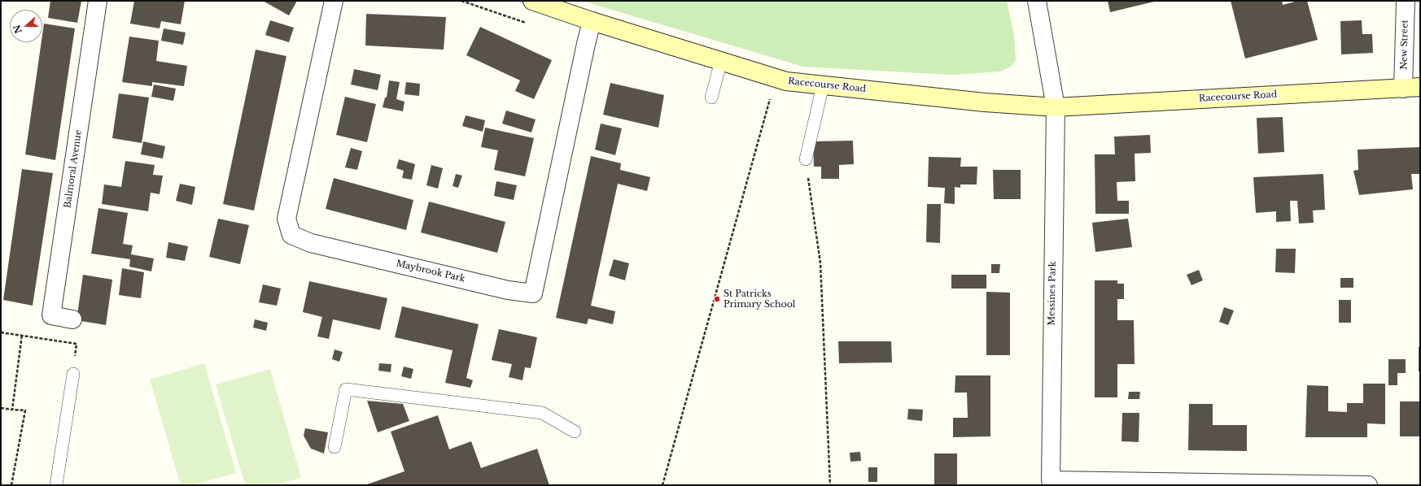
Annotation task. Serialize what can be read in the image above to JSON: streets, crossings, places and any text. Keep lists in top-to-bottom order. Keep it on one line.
{"streets":{"main road":["Racecourse Road"],"street":["New Street","Balmoral Avenue","Maybrook Park","Messines Park"]},"crossings":[["New Street","Racecourse Road"],["Racecourse Road","Maybrook Park"],["Racecourse Road","Messines Park"]],"places":["St Patricks Primary School"],"north":"left"}
